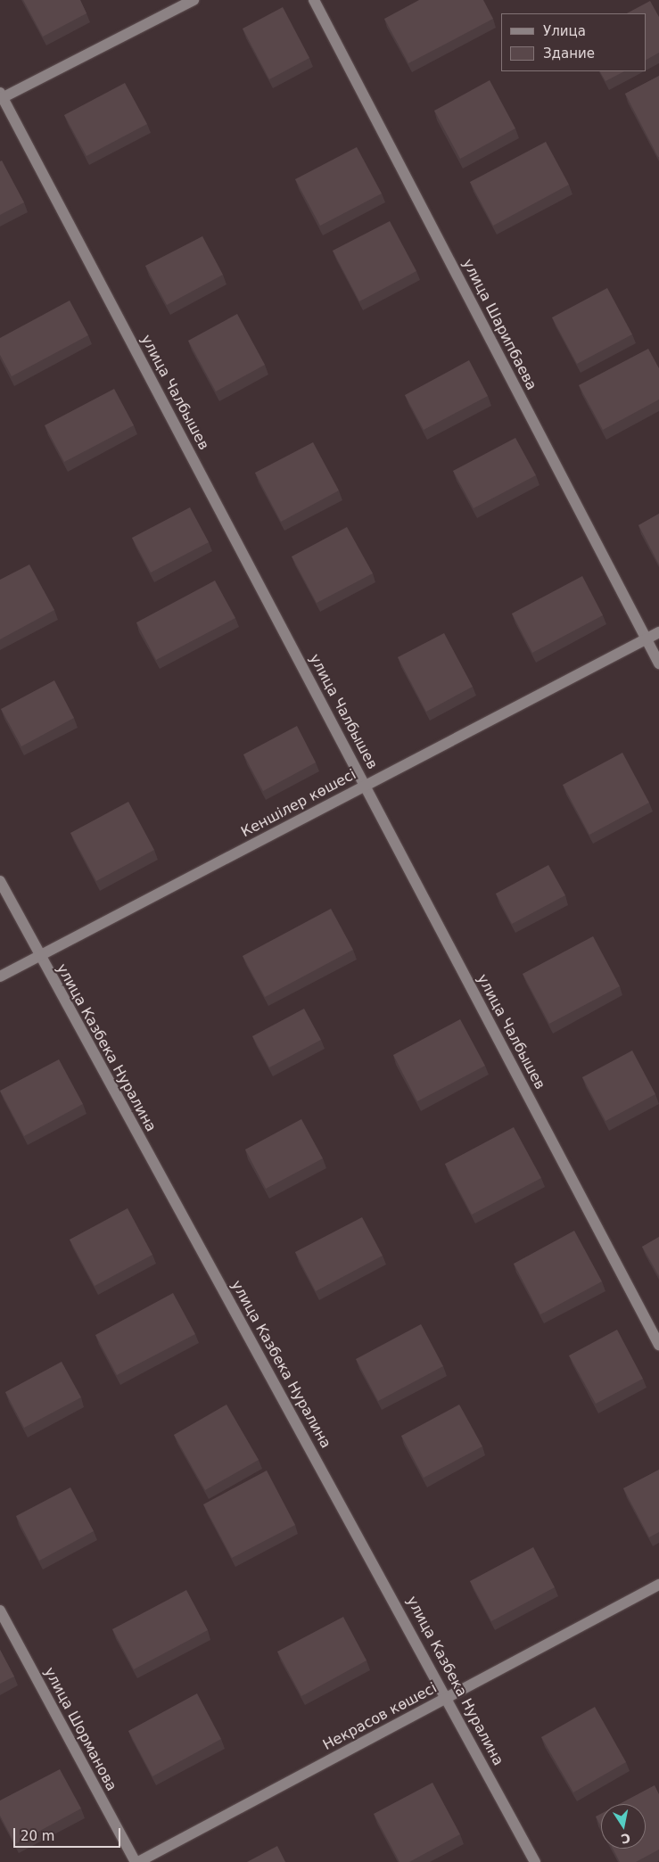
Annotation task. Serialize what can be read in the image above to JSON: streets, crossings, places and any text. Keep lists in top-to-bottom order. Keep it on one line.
{"streets":{"street":["улица Шарипбаева","улица Чалбышев","Кеншілер көшесі","улица Казбека Нуралина","Некрасов көшесі","улица Шорманова"]},"crossings":[["улица Шарипбаева","Кеншілер көшесі"],["улица Чалбышев","Кеншілер көшесі"],["Кеншілер көшесі","улица Казбека Нуралина"],["улица Казбека Нуралина","Некрасов көшесі"],["Некрасов көшесі","улица Шорманова"]],"legend":["Улица","Здание"],"scale_bar":"20 m","north":"bottom"}
